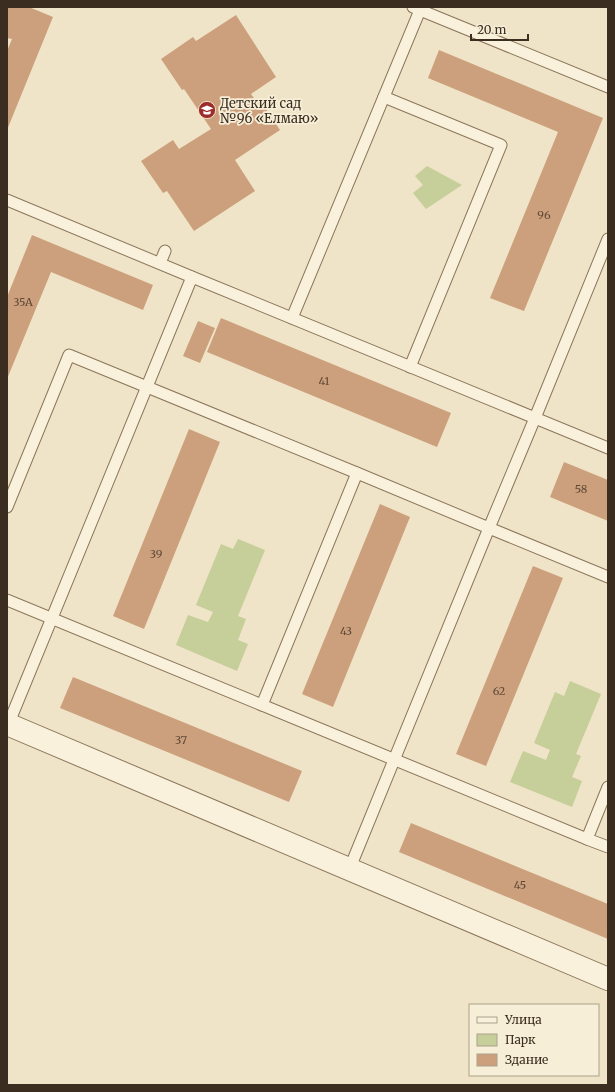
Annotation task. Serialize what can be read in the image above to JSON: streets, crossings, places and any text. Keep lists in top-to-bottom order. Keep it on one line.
{"places":{"school or university":["Детский сад №96 «Елмаю»"]},"house_numbers":["96","35А","41","58","39","43","62","37","45"],"legend":["Улица","Парк","Здание"],"scale_bar":"20 m"}
